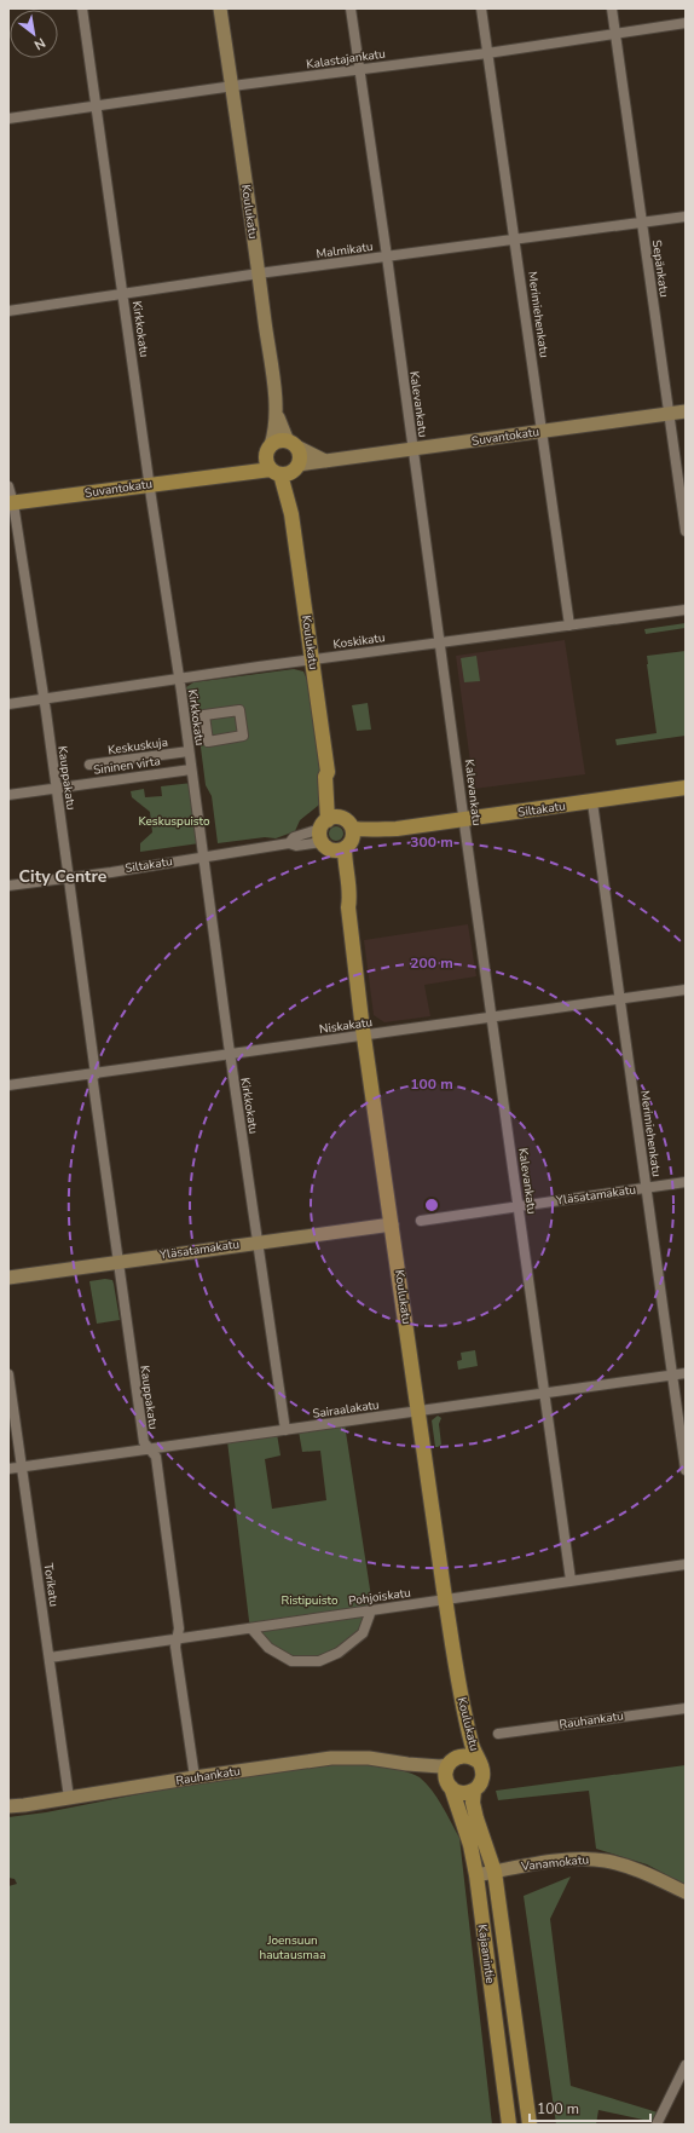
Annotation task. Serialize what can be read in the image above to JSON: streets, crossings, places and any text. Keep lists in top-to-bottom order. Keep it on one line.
{"streets":{"main road":["Koulukatu","Suvantokatu","Siltakatu","Kajaanintie"],"street":["Kalastajankatu","Malmikatu","Sepänkatu","Merimiehenkatu","Kirkkokatu","Kalevankatu","Koskikatu","Keskuskuja","Sininen virta","Kauppakatu","Niskakatu","Yläsatamakatu","Sairaalakatu","Torikatu","Pohjoiskatu","Rauhankatu","Vanamokatu"]},"crossings":[["Kalastajankatu","Koulukatu"],["Kalastajankatu","Sepänkatu"],["Kalastajankatu","Merimiehenkatu"],["Kalastajankatu","Kirkkokatu"],["Kalastajankatu","Kalevankatu"],["Koulukatu","Malmikatu"],["Koulukatu","Suvantokatu"],["Koulukatu","Koskikatu"],["Koulukatu","Siltakatu"],["Koulukatu","Niskakatu"],["Koulukatu","Yläsatamakatu"],["Koulukatu","Sairaalakatu"],["Koulukatu","Pohjoiskatu"],["Koulukatu","Rauhankatu"],["Koulukatu","Kajaanintie"],["Malmikatu","Sepänkatu"],["Malmikatu","Merimiehenkatu"],["Malmikatu","Kirkkokatu"],["Malmikatu","Kalevankatu"],["Sepänkatu","Suvantokatu"],["Merimiehenkatu","Suvantokatu"],["Merimiehenkatu","Koskikatu"],["Merimiehenkatu","Siltakatu"],["Merimiehenkatu","Niskakatu"],["Merimiehenkatu","Yläsatamakatu"],["Merimiehenkatu","Sairaalakatu"],["Kirkkokatu","Suvantokatu"],["Kirkkokatu","Koskikatu"],["Kirkkokatu","Keskuskuja"],["Kirkkokatu","Sininen virta"],["Kirkkokatu","Siltakatu"],["Kirkkokatu","Niskakatu"],["Kirkkokatu","Yläsatamakatu"],["Kirkkokatu","Sairaalakatu"],["Kalevankatu","Suvantokatu"],["Kalevankatu","Koskikatu"],["Kalevankatu","Siltakatu"],["Kalevankatu","Niskakatu"],["Kalevankatu","Yläsatamakatu"],["Kalevankatu","Sairaalakatu"],["Kalevankatu","Pohjoiskatu"],["Suvantokatu","Kauppakatu"],["Koskikatu","Kauppakatu"],["Sininen virta","Kauppakatu"],["Kauppakatu","Siltakatu"],["Kauppakatu","Niskakatu"],["Kauppakatu","Yläsatamakatu"],["Kauppakatu","Sairaalakatu"],["Kauppakatu","Pohjoiskatu"],["Kauppakatu","Rauhankatu"],["Sairaalakatu","Torikatu"],["Torikatu","Pohjoiskatu"],["Torikatu","Rauhankatu"],["Rauhankatu","Kajaanintie"],["Vanamokatu","Kajaanintie"]],"districts":["City Centre"],"parks":["Keskuspuisto","Ristipuisto","Joensuun hautausmaa"],"scale_bar":"100 m","north":"bottom right","rings":["300 m","200 m","100 m"]}
